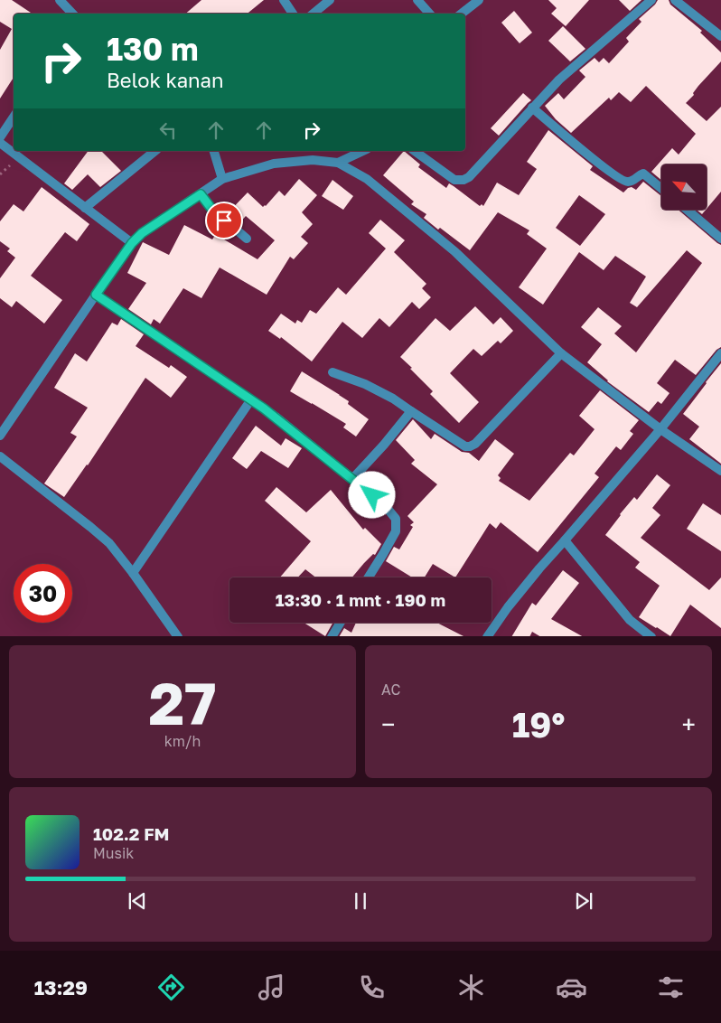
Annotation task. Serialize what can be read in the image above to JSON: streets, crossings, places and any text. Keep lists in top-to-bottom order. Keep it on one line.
{"north":"top left","page":{"turn":["130 m","Belok kanan"],"limit":"30","trip":"13:30 · 1 mnt · 190 m","tile":[["27","km/h"],"AC"],"heat":["−","19°","+"],"song":["102.2 FM","Musik"],"tabs":"13:29"}}
